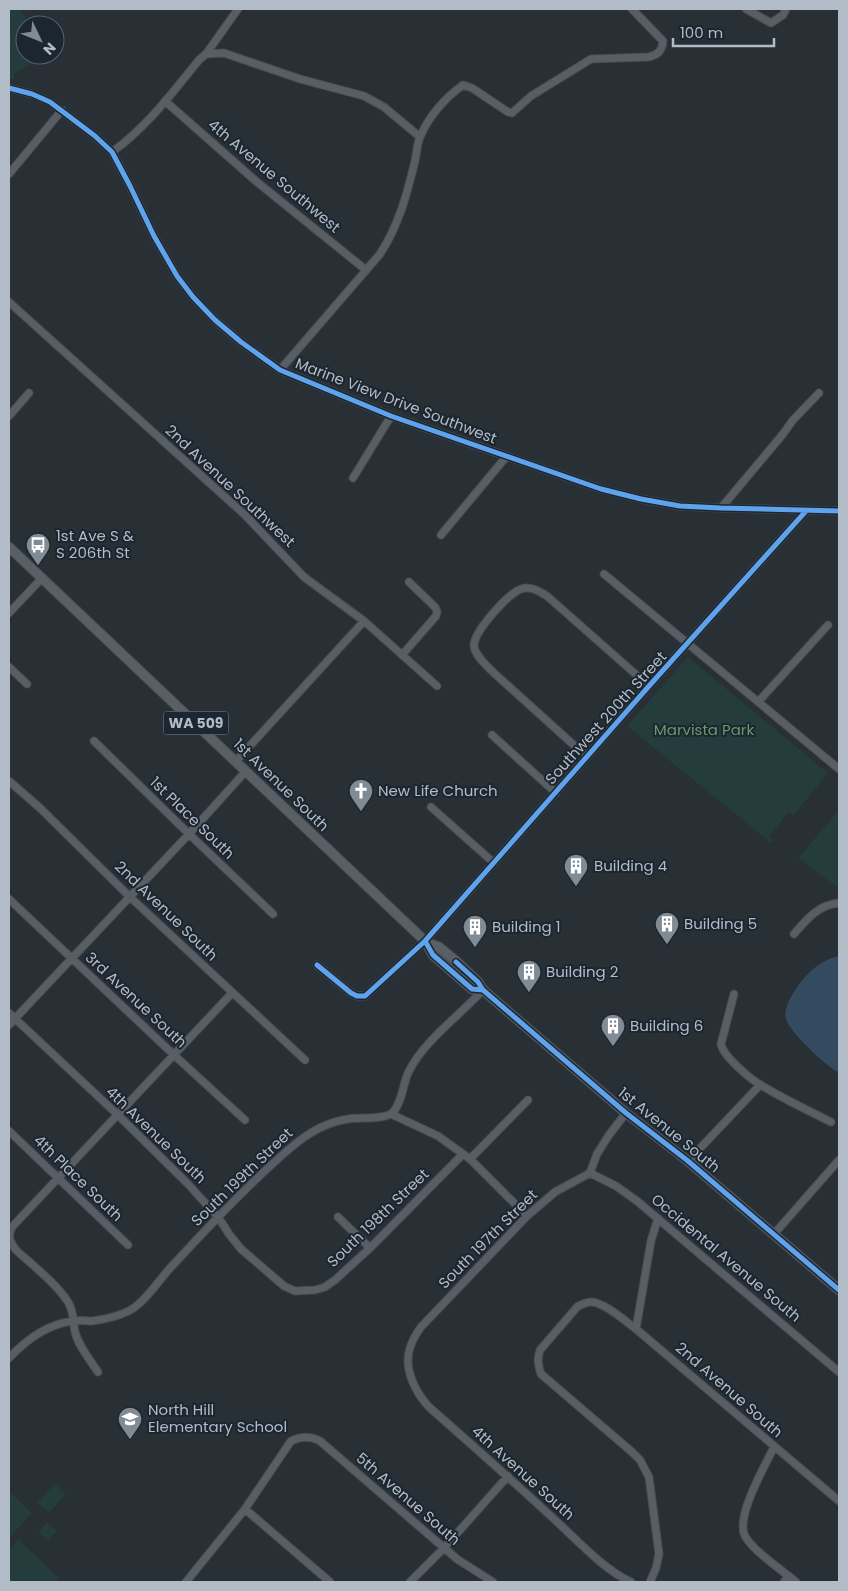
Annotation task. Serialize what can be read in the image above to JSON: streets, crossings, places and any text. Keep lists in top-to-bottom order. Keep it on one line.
{"streets":{"main road":["WA 509","1st Avenue South"],"street":["4th Avenue Southwest","Marine View Drive Southwest","2nd Avenue Southwest","Southwest 200th Street","1st Place South","2nd Avenue South","3rd Avenue South","4th Avenue South","South 199th Street","4th Place South","South 198th Street","South 197th Street","Occidental Avenue South","5th Avenue South"]},"crossings":[["Marine View Drive Southwest","Southwest 200th Street"],["Southwest 200th Street","1st Avenue South"],["4th Avenue South","South 199th Street"],["4th Avenue South","South 198th Street"],["4th Avenue South","South 197th Street"],["South 197th Street","Occidental Avenue South"]],"parks":["Marvista Park"],"places":{"bus stop":["1st Ave S & S 206th St"],"church":["New Life Church"],"building":["Building 4","Building 5","Building 1","Building 2","Building 6"],"school or university":["North Hill Elementary School"]},"scale_bar":"100 m","north":"bottom right"}
